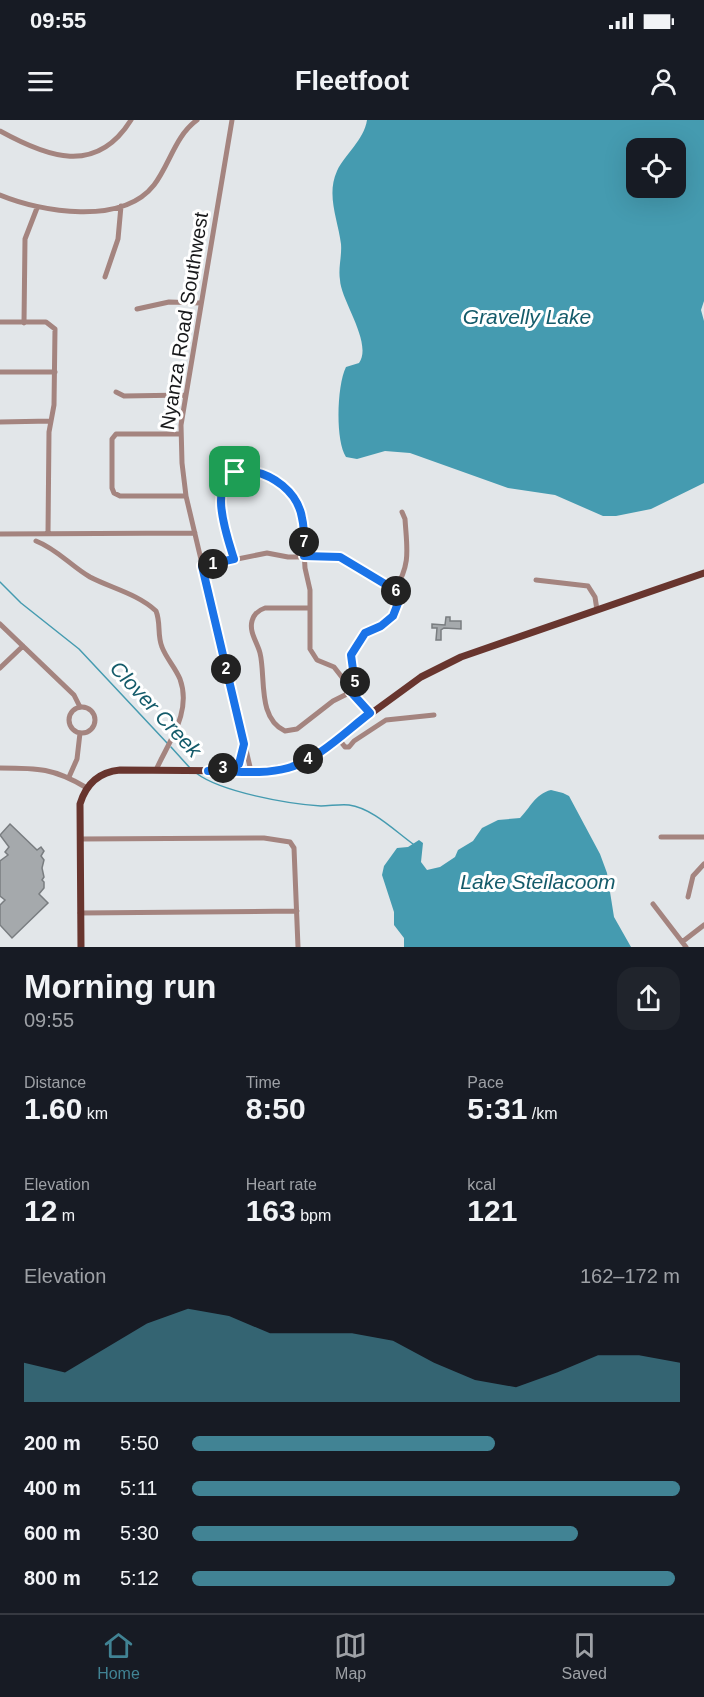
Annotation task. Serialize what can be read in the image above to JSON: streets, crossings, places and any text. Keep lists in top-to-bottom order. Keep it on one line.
{"streets":{"street":["Nyanza Road Southwest"]},"water":["Gravelly Lake","Clover Creek","Lake Steilacoom"],"page":{"status":"09:55","header":"Fleetfoot","pins":["7","1","6","2","5","4","3"],"heading":["Morning run","09:55"],"stats":[["Distance","1.60 km"],["Time","8:50"],["Pace","5:31 /km"],["Elevation","12 m"],["Heart rate","163 bpm"],["kcal","121"]],"chart":["Elevation","162–172 m"],"list":[{"name":"200 m","note":"5:50"},{"name":"400 m","note":"5:11"},{"name":"600 m","note":"5:30"},{"name":"800 m","note":"5:12"}],"tabs":["Home","Map","Saved"]}}
